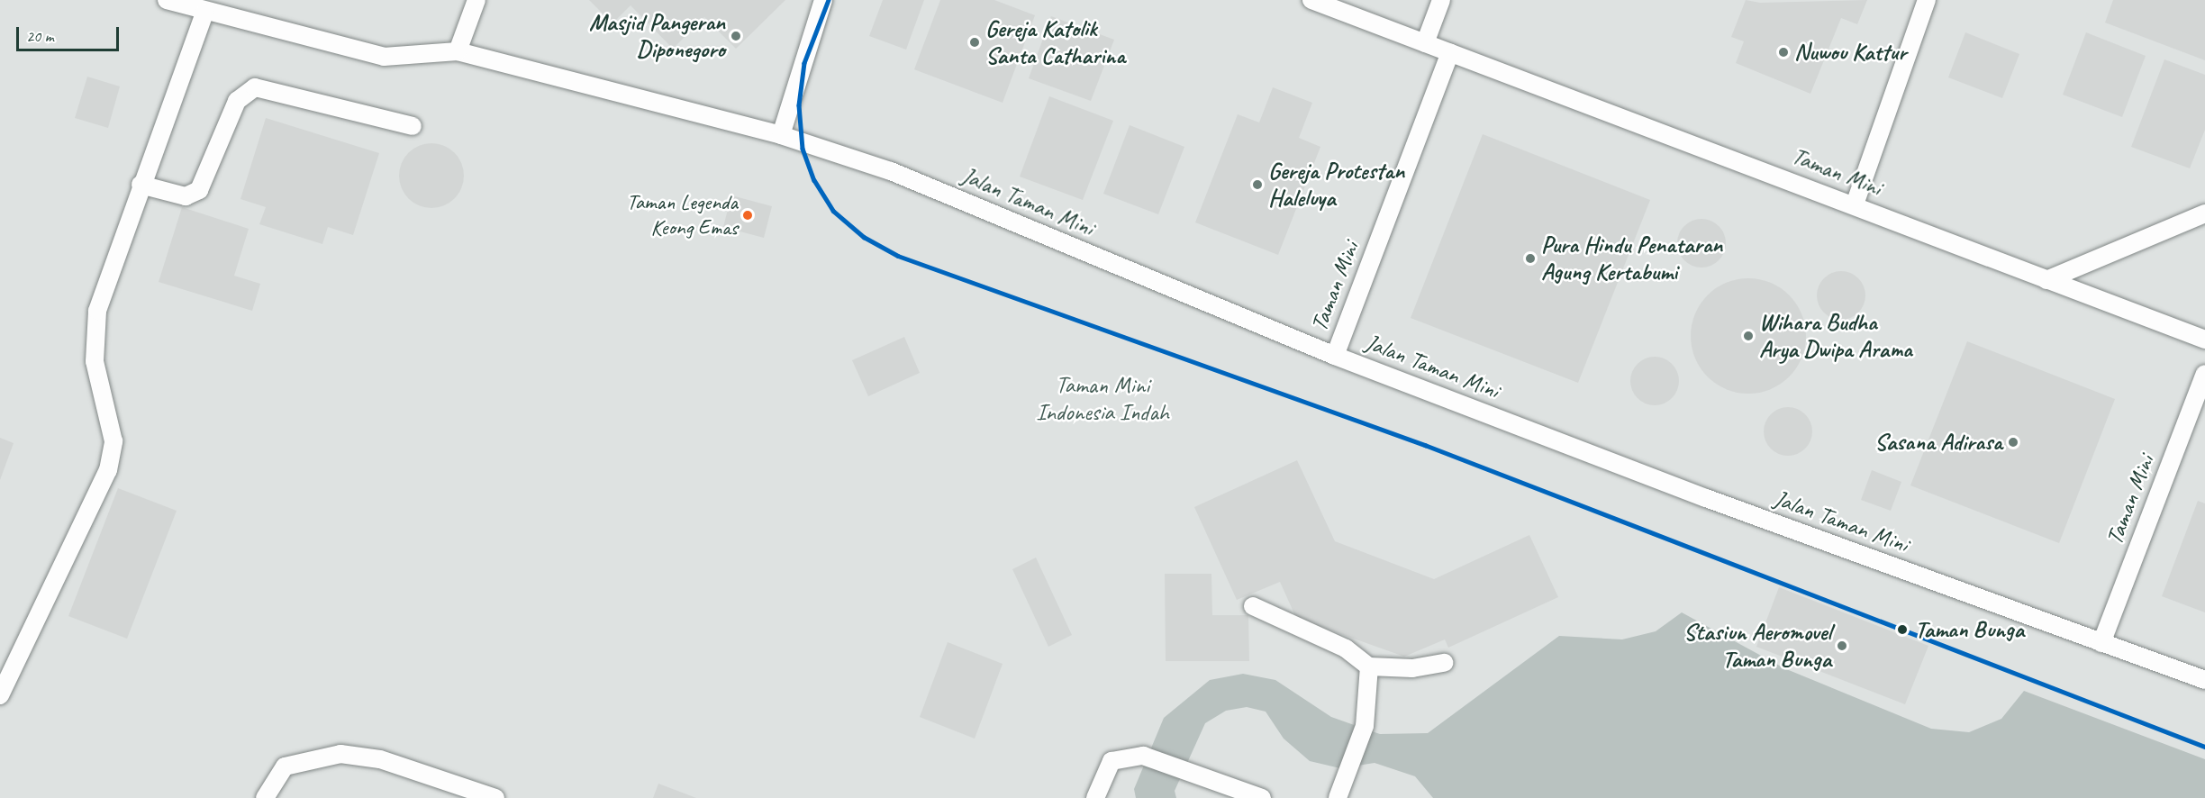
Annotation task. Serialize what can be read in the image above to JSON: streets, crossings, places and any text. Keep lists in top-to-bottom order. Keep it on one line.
{"streets":{"lane":["Taman Mini","Jalan Taman Mini"]},"crossings":[["Taman Mini","Jalan Taman Mini"]],"parks":["Taman Mini Indonesia Indah"],"places":["Masjid Pangeran Diponegoro","Gereja Katolik Santa Catharina","Nuwou Kattur","Gereja Protestan Haleluya","Taman Legenda Keong Emas","Pura Hindu Penataran Agung Kertabumi","Wihara Budha Arya Dwipa Arama","Sasana Adirasa","Taman Bunga","Stasiun Aeromovel Taman Bunga"],"scale_bar":"20 m"}
